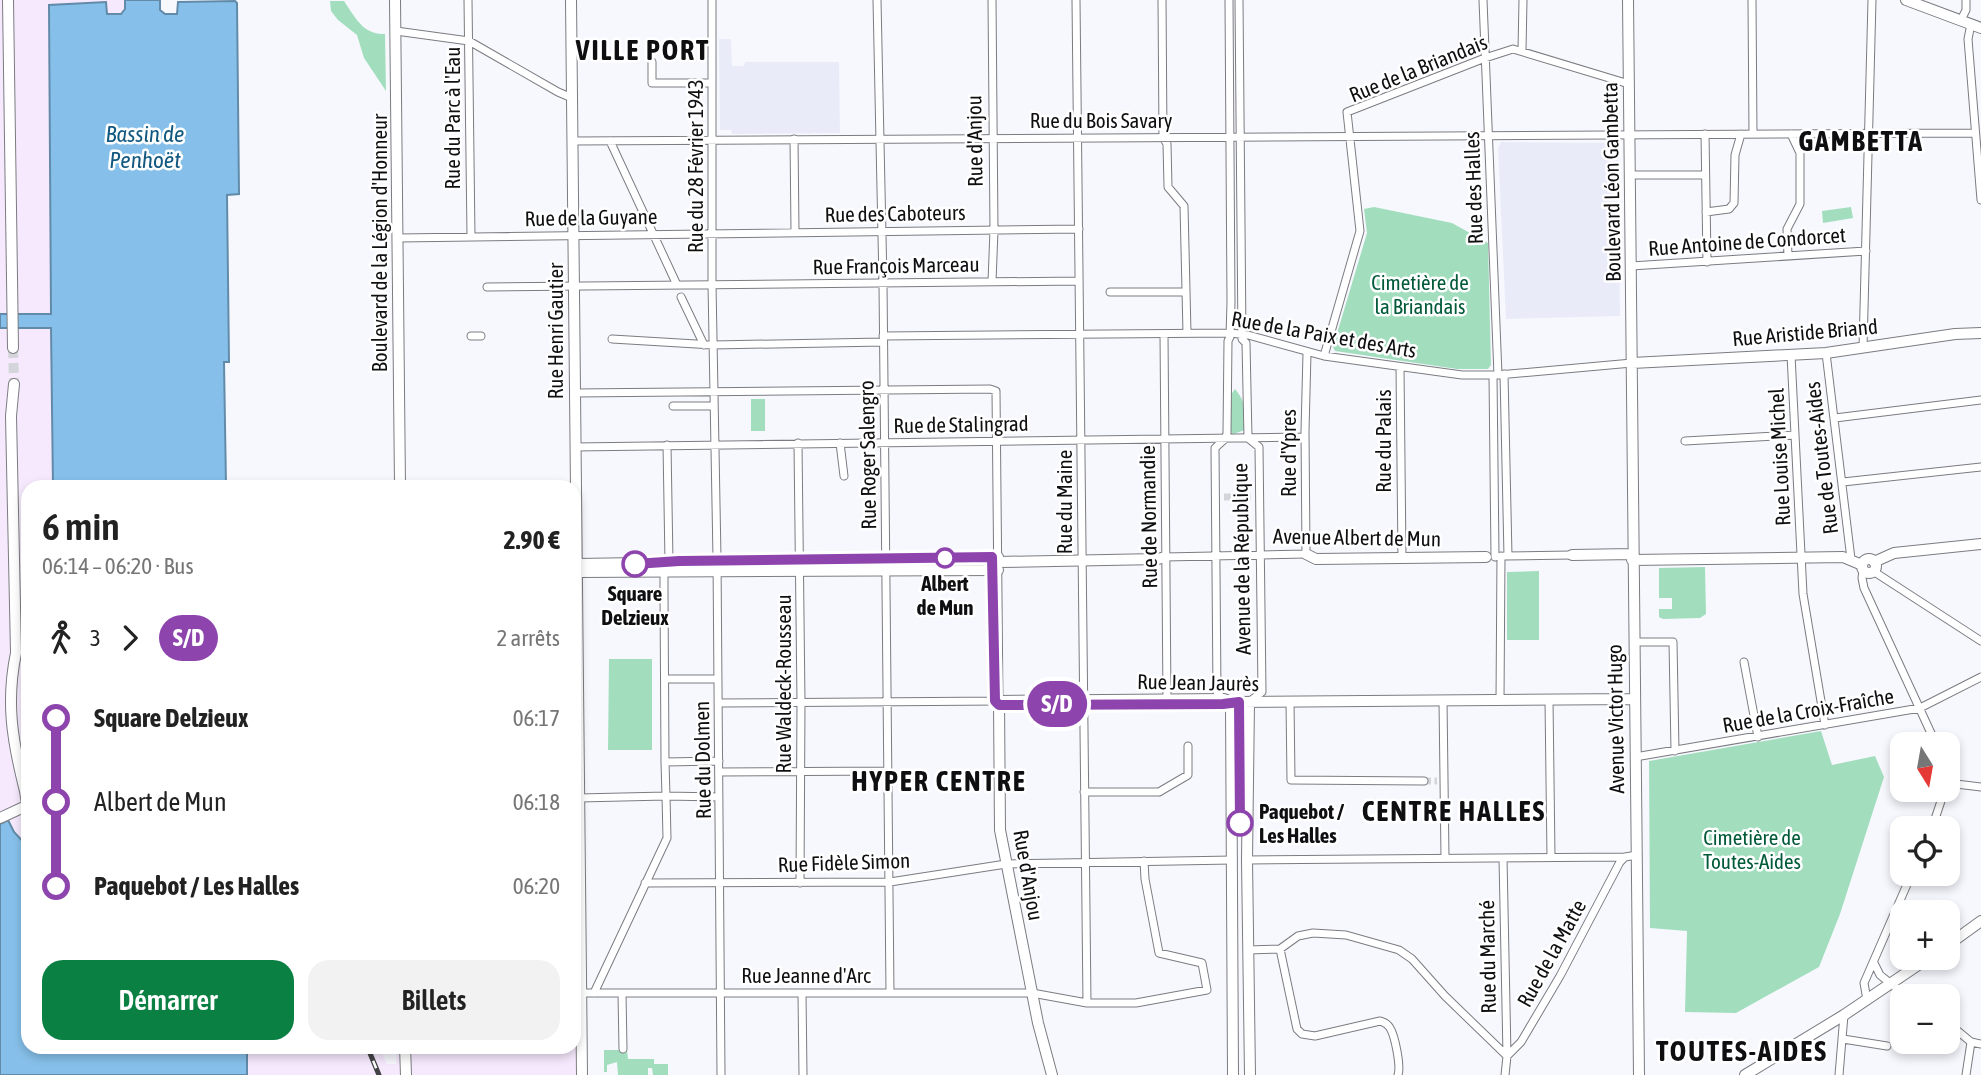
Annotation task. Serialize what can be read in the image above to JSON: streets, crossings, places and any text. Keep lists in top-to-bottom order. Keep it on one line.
{"streets":{"street":["Rue de la Briandais","Rue du Parc à l'Eau","Rue du Bois Savary","Rue d'Anjou","Rue du 28 Février 1943","Boulevard Léon Gambetta","Rue des Halles","Rue des Caboteurs","Rue de la Guyane","Rue Antoine de Condorcet","Boulevard de la Légion d'Honneur","Rue François Marceau","Rue Henri Gautier","Rue Aristide Briand","Rue de la Paix et des Arts","Rue de Stalingrad","Rue du Palais","Rue d'Ypres","Rue Roger Salengro","Rue Louise Michel","Rue de Toutes-Aides","Rue du Maine","Rue de Normandie","Avenue Albert de Mun","Avenue de la République","Rue Jean Jaurès","Rue Waldeck-Rousseau","Rue de la Croix-Fraîche","Avenue Victor Hugo","Rue du Dolmen","Rue Fidèle Simon","Rue de la Matte","Rue du Marché","Rue Jeanne d'Arc"]},"crossings":[["Rue de la Briandais","Rue du Bois Savary"],["Rue de la Briandais","Rue des Halles"],["Rue du Parc à l'Eau","Rue de la Guyane"],["Rue du Bois Savary","Rue d'Anjou"],["Rue du Bois Savary","Rue du 28 Février 1943"],["Rue du Bois Savary","Boulevard Léon Gambetta"],["Rue du Bois Savary","Rue des Halles"],["Rue du Bois Savary","Rue Henri Gautier"],["Rue du Bois Savary","Rue Roger Salengro"],["Rue du Bois Savary","Rue du Maine"],["Rue du Bois Savary","Avenue de la République"],["Rue d'Anjou","Rue des Caboteurs"],["Rue d'Anjou","Rue François Marceau"],["Rue d'Anjou","Rue de Stalingrad"],["Rue d'Anjou","Rue Roger Salengro"],["Rue d'Anjou","Avenue Albert de Mun"],["Rue d'Anjou","Rue Jean Jaurès"],["Rue d'Anjou","Rue Fidèle Simon"],["Rue d'Anjou","Rue Jeanne d'Arc"],["Rue du 28 Février 1943","Rue des Caboteurs"],["Rue du 28 Février 1943","Rue de la Guyane"],["Rue du 28 Février 1943","Rue François Marceau"],["Rue du 28 Février 1943","Rue de la Paix et des Arts"],["Rue du 28 Février 1943","Rue du Dolmen"],["Boulevard Léon Gambetta","Rue Antoine de Condorcet"],["Boulevard Léon Gambetta","Rue Aristide Briand"],["Boulevard Léon Gambetta","Rue de la Paix et des Arts"],["Boulevard Léon Gambetta","Avenue Victor Hugo"],["Rue des Halles","Rue de la Paix et des Arts"],["Rue des Halles","Avenue Albert de Mun"],["Rue des Halles","Rue Jean Jaurès"],["Rue des Caboteurs","Rue de la Guyane"],["Rue des Caboteurs","Rue Roger Salengro"],["Rue des Caboteurs","Rue du Maine"],["Rue de la Guyane","Boulevard de la Légion d'Honneur"],["Rue de la Guyane","Rue Henri Gautier"],["Rue François Marceau","Rue Henri Gautier"],["Rue François Marceau","Rue Roger Salengro"],["Rue François Marceau","Rue du Maine"],["Rue Henri Gautier","Rue de Stalingrad"],["Rue Henri Gautier","Rue Jeanne d'Arc"],["Rue Aristide Briand","Rue de la Paix et des Arts"],["Rue Aristide Briand","Rue Louise Michel"],["Rue Aristide Briand","Rue de Toutes-Aides"],["Rue Aristide Briand","Avenue Victor Hugo"],["Rue de la Paix et des Arts","Rue du Palais"],["Rue de la Paix et des Arts","Rue d'Ypres"],["Rue de la Paix et des Arts","Rue Roger Salengro"],["Rue de la Paix et des Arts","Rue du Maine"],["Rue de la Paix et des Arts","Rue de Normandie"],["Rue de la Paix et des Arts","Avenue de la République"],["Rue de la Paix et des Arts","Avenue Victor Hugo"],["Rue de la Paix et des Arts","Rue du Dolmen"],["Rue de Stalingrad","Rue d'Ypres"],["Rue de Stalingrad","Rue Roger Salengro"],["Rue de Stalingrad","Rue du Maine"],["Rue de Stalingrad","Rue de Normandie"],["Rue de Stalingrad","Avenue de la République"],["Rue de Stalingrad","Rue Waldeck-Rousseau"],["Rue de Stalingrad","Rue du Dolmen"],["Rue du Palais","Avenue Albert de Mun"],["Rue d'Ypres","Avenue Albert de Mun"],["Rue Roger Salengro","Avenue Albert de Mun"],["Rue Roger Salengro","Rue Jean Jaurès"],["Rue Roger Salengro","Rue Fidèle Simon"],["Rue Roger Salengro","Rue Jeanne d'Arc"],["Rue Louise Michel","Avenue Albert de Mun"],["Rue Louise Michel","Rue de la Croix-Fraîche"],["Rue de Toutes-Aides","Avenue Albert de Mun"],["Rue du Maine","Avenue Albert de Mun"],["Rue du Maine","Rue Jean Jaurès"],["Rue du Maine","Rue Fidèle Simon"],["Rue du Maine","Rue Jeanne d'Arc"],["Rue de Normandie","Avenue Albert de Mun"],["Rue de Normandie","Rue Jean Jaurès"],["Avenue Albert de Mun","Avenue de la République"],["Avenue Albert de Mun","Rue Waldeck-Rousseau"],["Avenue Albert de Mun","Avenue Victor Hugo"],["Avenue Albert de Mun","Rue du Dolmen"],["Avenue de la République","Rue Jean Jaurès"],["Avenue de la République","Rue Fidèle Simon"],["Rue Jean Jaurès","Rue Waldeck-Rousseau"],["Rue Jean Jaurès","Avenue Victor Hugo"],["Rue Jean Jaurès","Rue du Dolmen"],["Rue Waldeck-Rousseau","Rue Fidèle Simon"],["Rue de la Croix-Fraîche","Avenue Victor Hugo"],["Rue du Dolmen","Rue Fidèle Simon"],["Rue du Dolmen","Rue Jeanne d'Arc"],["Rue Fidèle Simon","Rue Jeanne d'Arc"],["Rue de la Matte","Rue du Marché"]],"districts":["VILLE PORT","GAMBETTA","HYPER CENTRE","CENTRE HALLES","TOUTES-AIDES"],"water":["Bassin de Penhoët"],"parks":["Cimetière de la Briandais","Cimetière de Toutes-Aides"],"places":["Albert de Mun","Square Delzieux","Paquebot / Les Halles"],"lines":["bus line S/D"],"north":"bottom","page":{"on_map":"S/D","heading":["6 min","06:14 – 06:20 · Bus","2.90 €"],"legs":["3","S/D","2 arrêts"],"list":[{"name":"Square Delzieux","value":"06:17"},{"name":"Albert de Mun","value":"06:18"},{"name":"Paquebot / Les Halles","value":"06:20"}],"map_buttons":["+","−"],"buttons":["Démarrer","Billets"]}}
